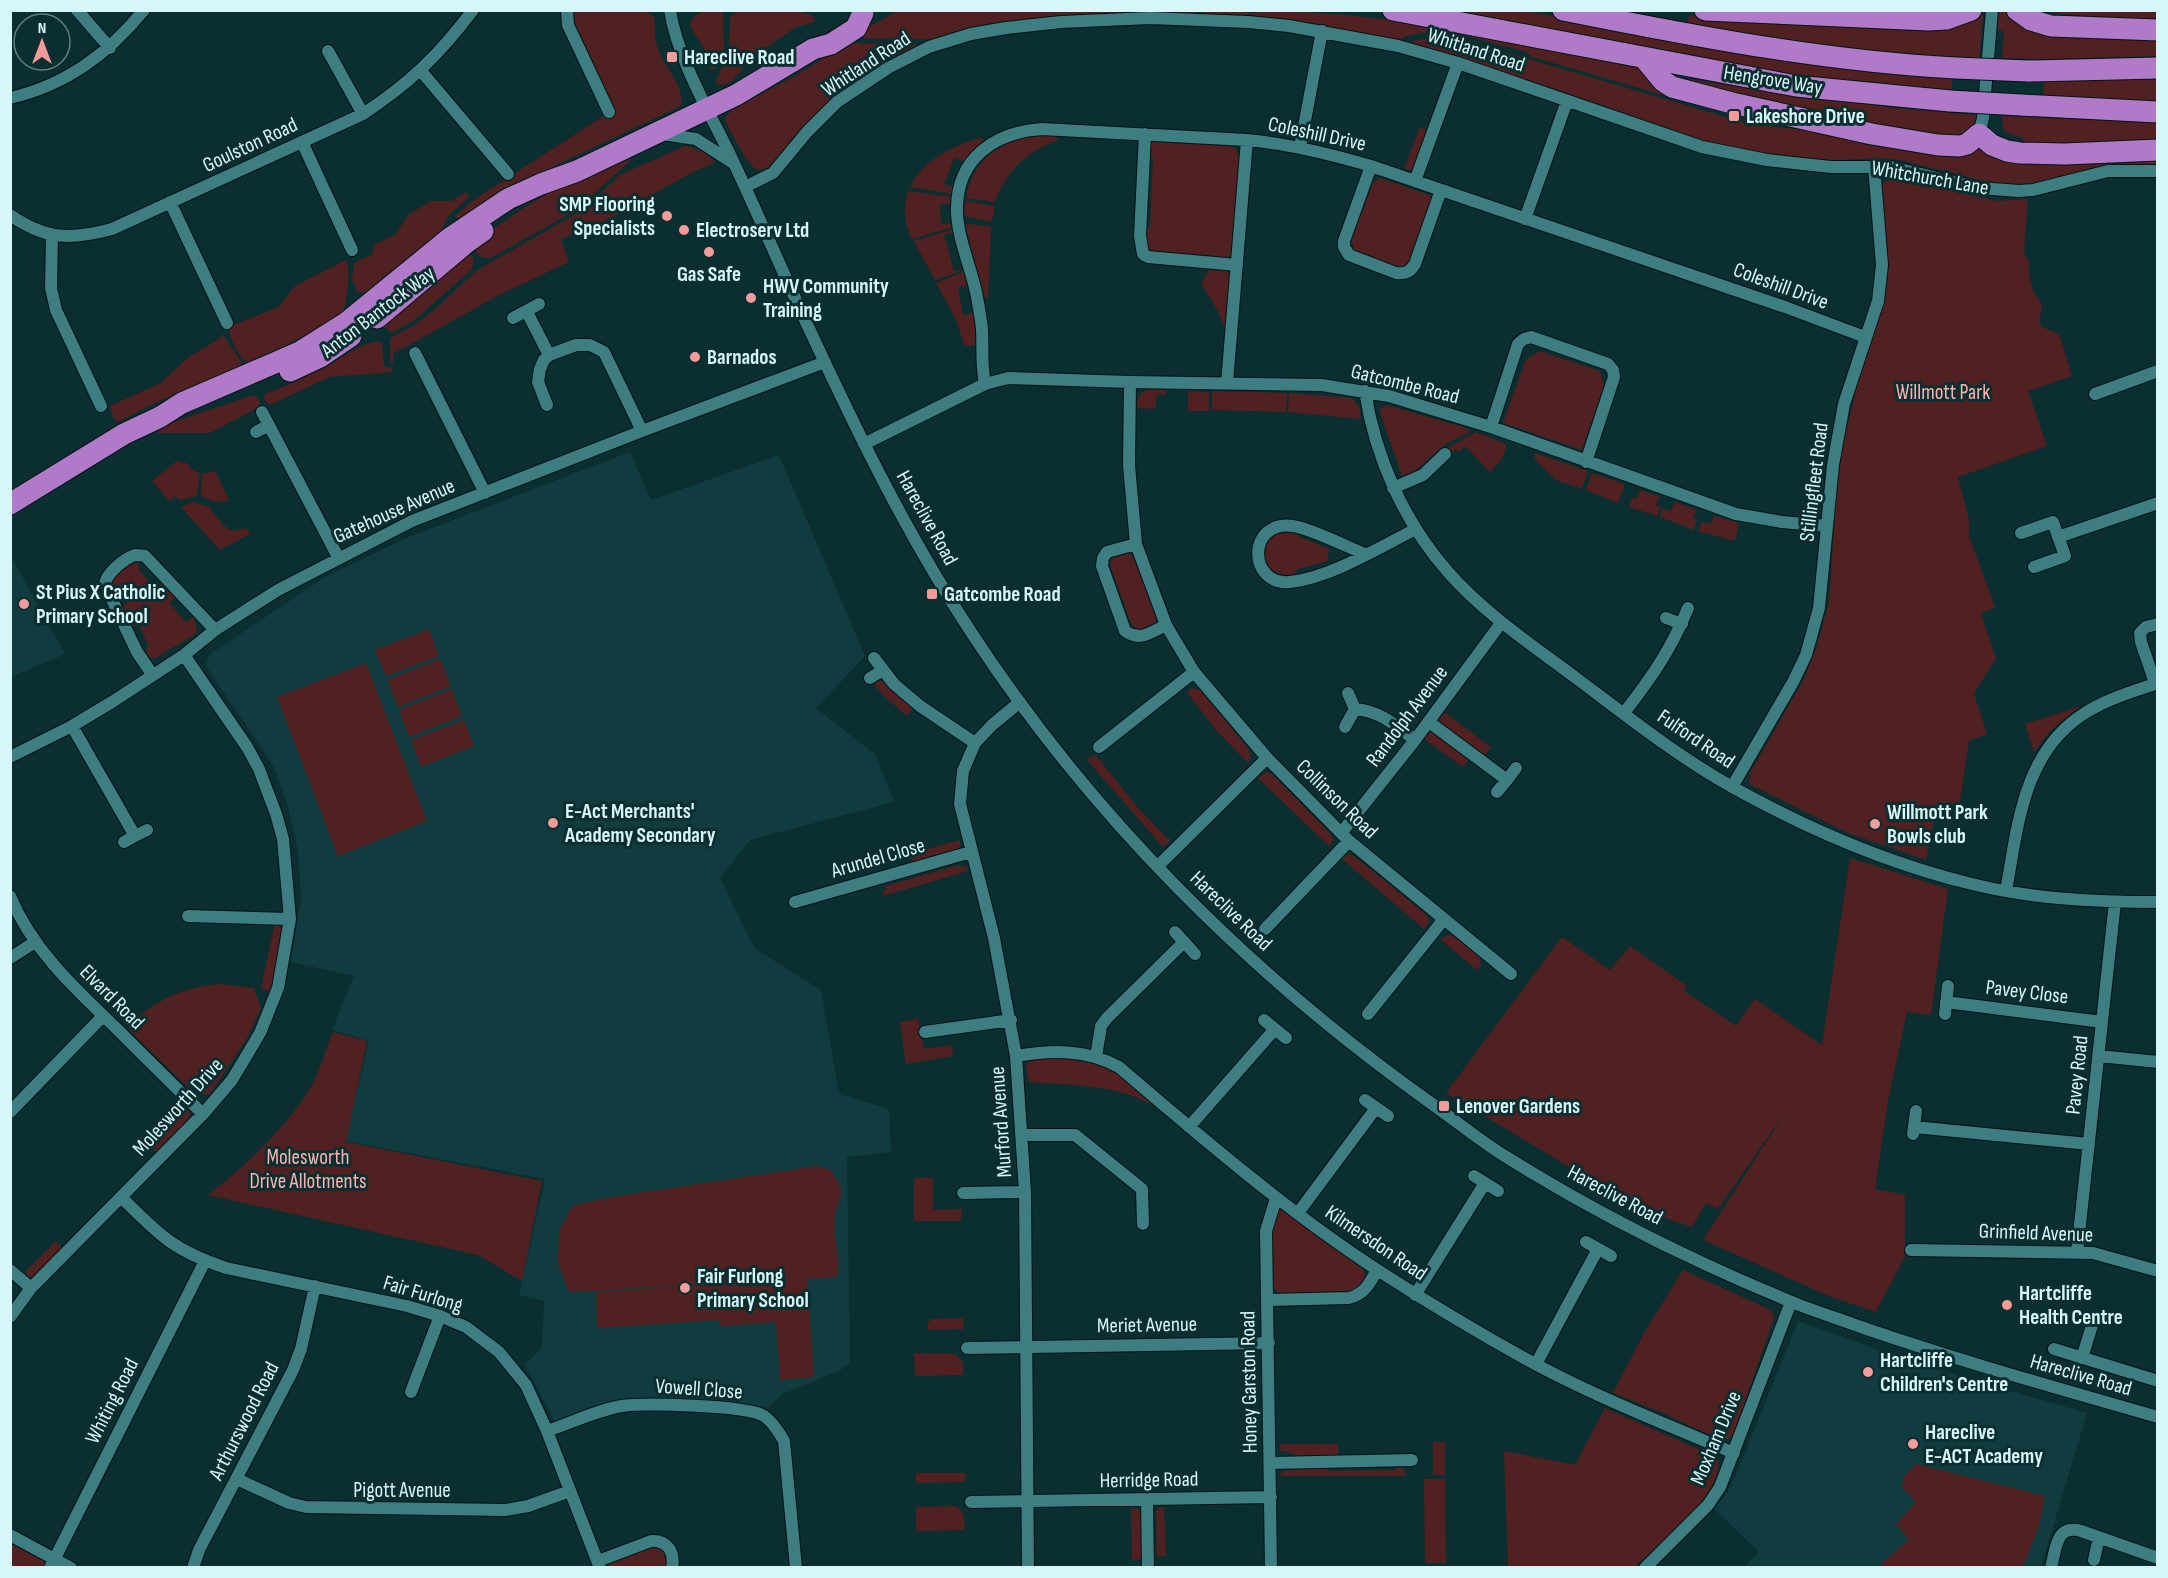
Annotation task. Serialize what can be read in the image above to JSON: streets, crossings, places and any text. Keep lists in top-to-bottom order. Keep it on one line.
{"streets":{"highway":["Hengrove Way","Anton Bantock Way"],"street":["Whitland Road","Coleshill Drive","Goulston Road","Whitchurch Lane","Gatcombe Road","Stillingfleet Road","Gatehouse Avenue","Hareclive Road","Randolph Avenue","Fulford Road","Collinson Road","Arundel Close","Pavey Close","Elvard Road","Pavey Road","Molesworth Drive","Murford Avenue","Grinfield Avenue","Kilmersdon Road","Fair Furlong","Meriet Avenue","Honey Garston Road","Vowell Close","Whiting Road","Arthurswood Road","Moxham Drive","Herridge Road","Pigott Avenue"]},"crossings":[["Whitland Road","Whitchurch Lane"],["Whitland Road","Hareclive Road"],["Coleshill Drive","Gatcombe Road"],["Coleshill Drive","Stillingfleet Road"],["Whitchurch Lane","Stillingfleet Road"],["Anton Bantock Way","Hareclive Road"],["Gatcombe Road","Stillingfleet Road"],["Gatcombe Road","Hareclive Road"],["Gatcombe Road","Fulford Road"],["Gatcombe Road","Collinson Road"],["Stillingfleet Road","Fulford Road"],["Gatehouse Avenue","Hareclive Road"],["Gatehouse Avenue","Molesworth Drive"],["Hareclive Road","Murford Avenue"],["Hareclive Road","Moxham Drive"],["Randolph Avenue","Fulford Road"],["Randolph Avenue","Collinson Road"],["Fulford Road","Pavey Road"],["Arundel Close","Murford Avenue"],["Pavey Close","Pavey Road"],["Elvard Road","Molesworth Drive"],["Pavey Road","Grinfield Avenue"],["Molesworth Drive","Fair Furlong"],["Murford Avenue","Kilmersdon Road"],["Murford Avenue","Meriet Avenue"],["Murford Avenue","Herridge Road"],["Kilmersdon Road","Honey Garston Road"],["Kilmersdon Road","Moxham Drive"],["Fair Furlong","Vowell Close"],["Fair Furlong","Whiting Road"],["Fair Furlong","Arthurswood Road"],["Fair Furlong","Pigott Avenue"],["Meriet Avenue","Honey Garston Road"],["Honey Garston Road","Herridge Road"],["Arthurswood Road","Pigott Avenue"]],"parks":["Willmott Park","Molesworth Drive Allotments"],"places":{"transit":["Hareclive Road","Lakeshore Drive","Gatcombe Road","Lenover Gardens"],"other":["SMP Flooring Specialists","Electroserv Ltd","Gas Safe","HWV Community Training","Barnados","St Pius X Catholic Primary School","E-Act Merchants' Academy Secondary","Willmott Park Bowls club","Fair Furlong Primary School","Hartcliffe Health Centre","Hartcliffe Children's Centre","Hareclive E-ACT Academy"]},"north":"top"}
